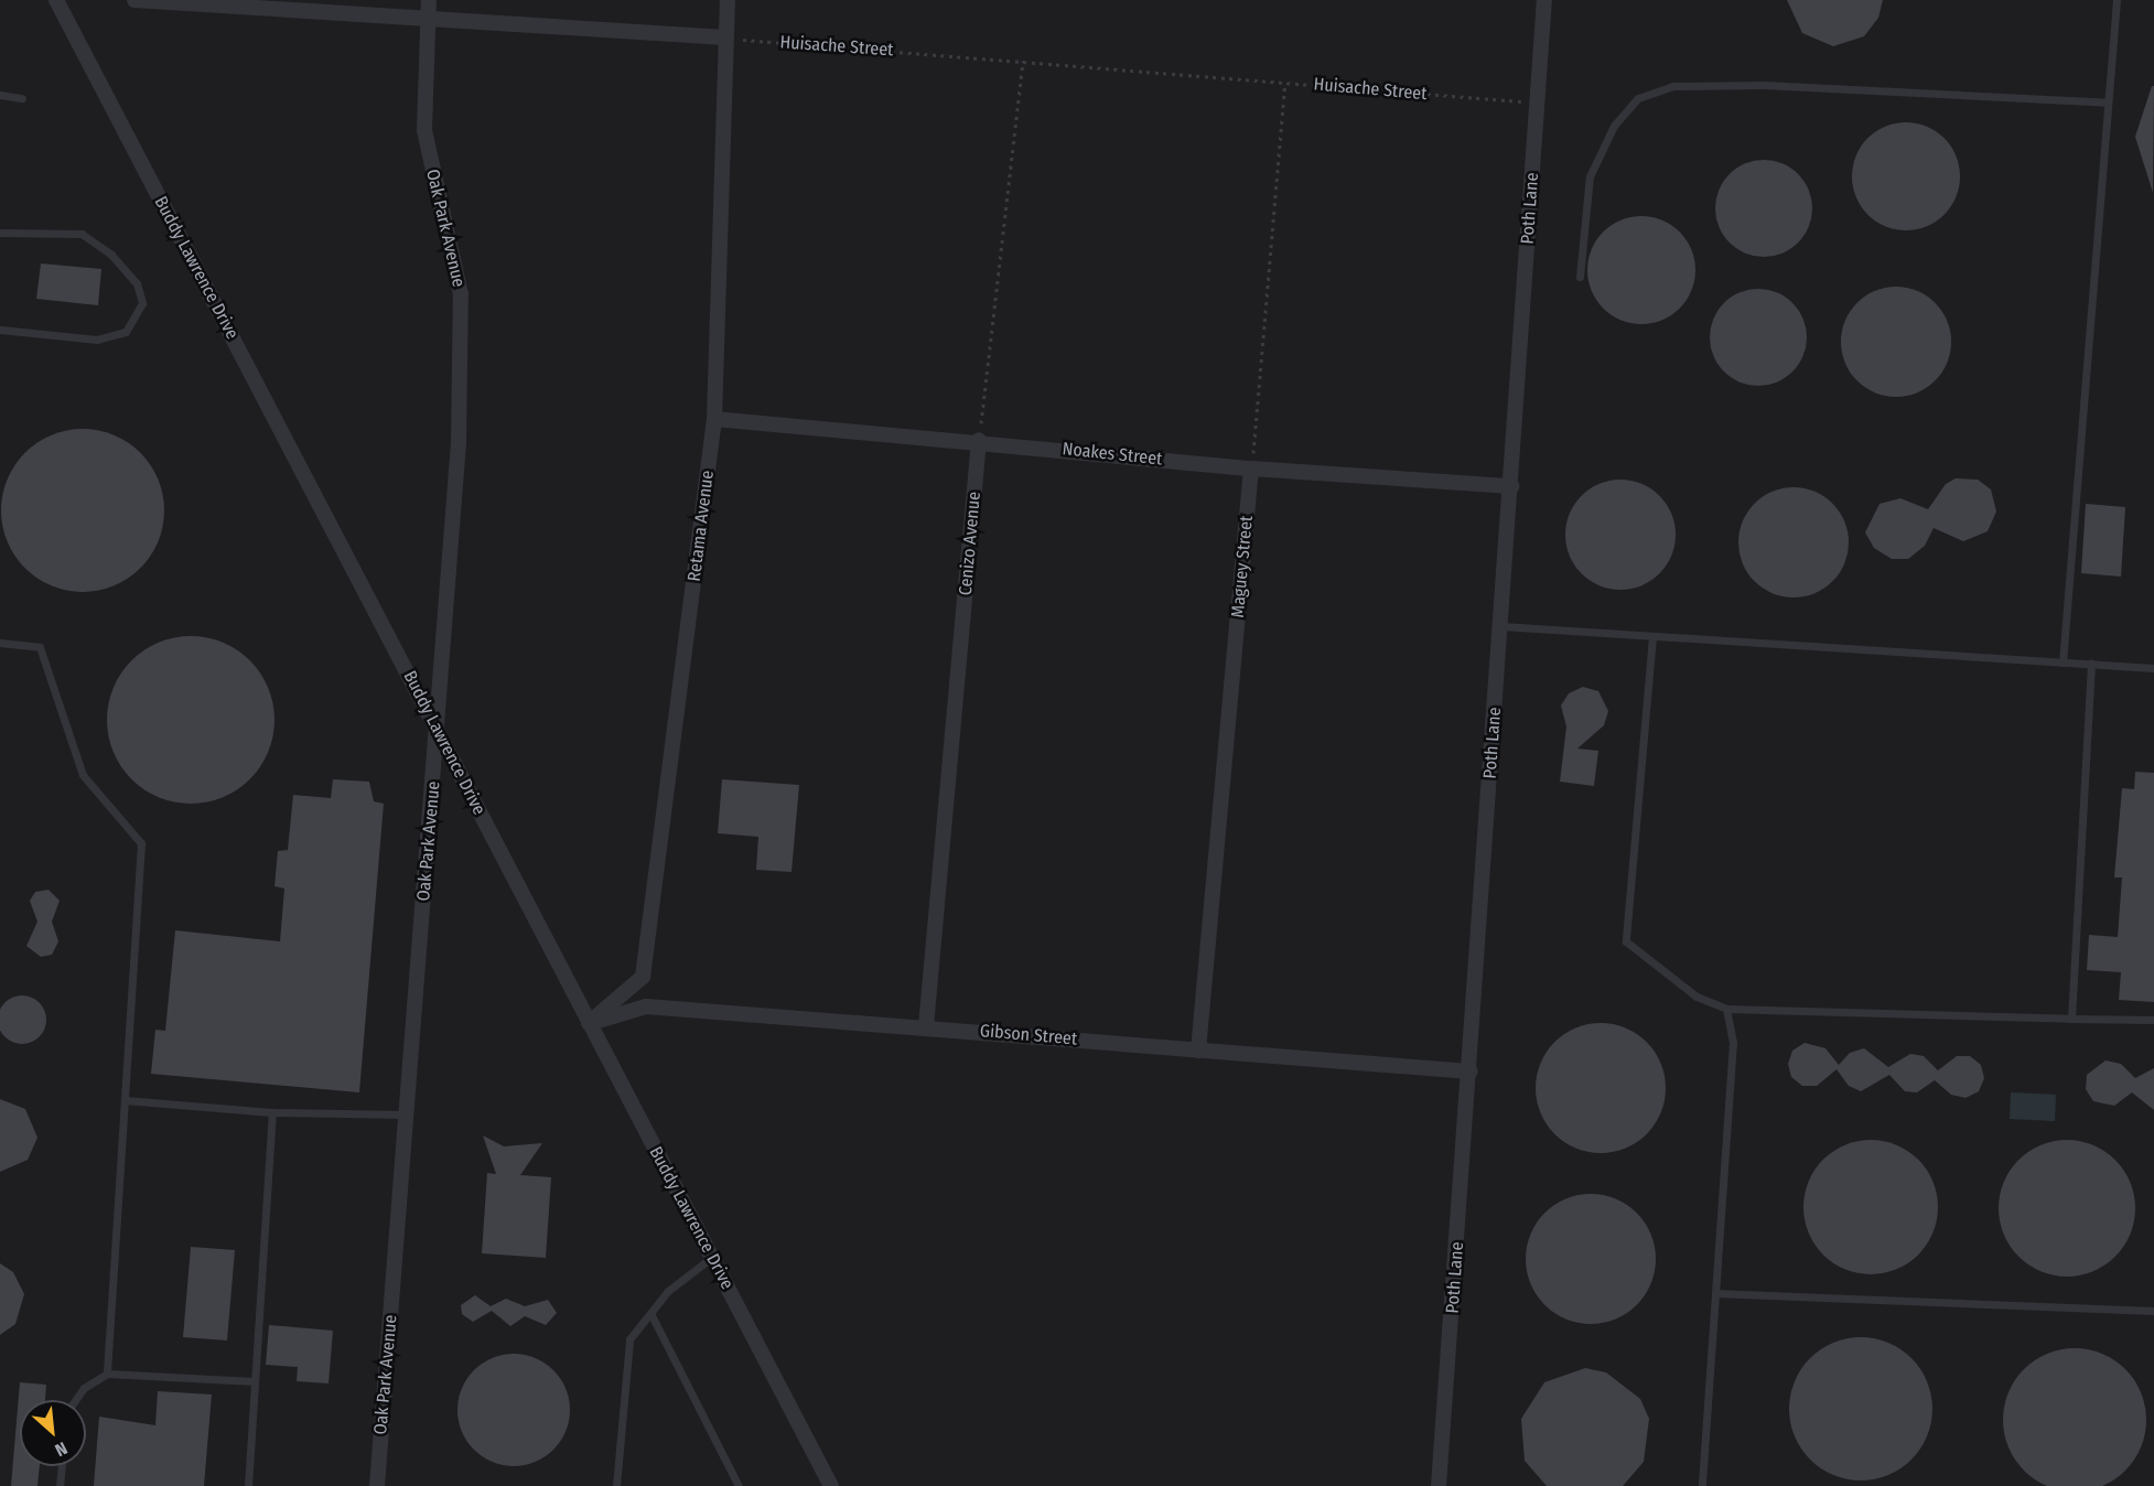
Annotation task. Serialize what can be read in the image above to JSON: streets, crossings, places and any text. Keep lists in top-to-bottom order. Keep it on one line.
{"streets":{"street":["Poth Lane","Oak Park Avenue","Buddy Lawrence Drive","Noakes Street","Retama Avenue","Cenizo Avenue","Maguey Street","Gibson Street"],"path":["Huisache Street"]},"crossings":[["Huisache Street","Poth Lane"],["Huisache Street","Retama Avenue"],["Poth Lane","Noakes Street"],["Poth Lane","Gibson Street"],["Oak Park Avenue","Buddy Lawrence Drive"],["Buddy Lawrence Drive","Retama Avenue"],["Buddy Lawrence Drive","Gibson Street"],["Noakes Street","Retama Avenue"],["Noakes Street","Cenizo Avenue"],["Noakes Street","Maguey Street"],["Retama Avenue","Gibson Street"],["Cenizo Avenue","Gibson Street"],["Maguey Street","Gibson Street"]],"north":"bottom right"}
